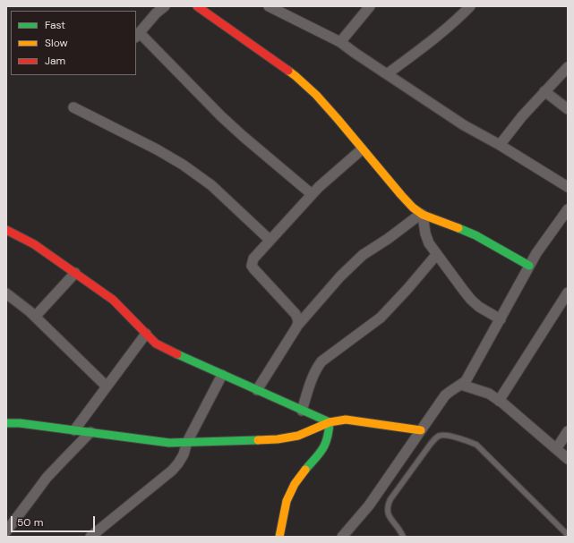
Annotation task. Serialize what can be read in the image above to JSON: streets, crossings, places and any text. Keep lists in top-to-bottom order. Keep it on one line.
{"legend":["Fast","Slow","Jam"],"scale_bar":"50 m"}
